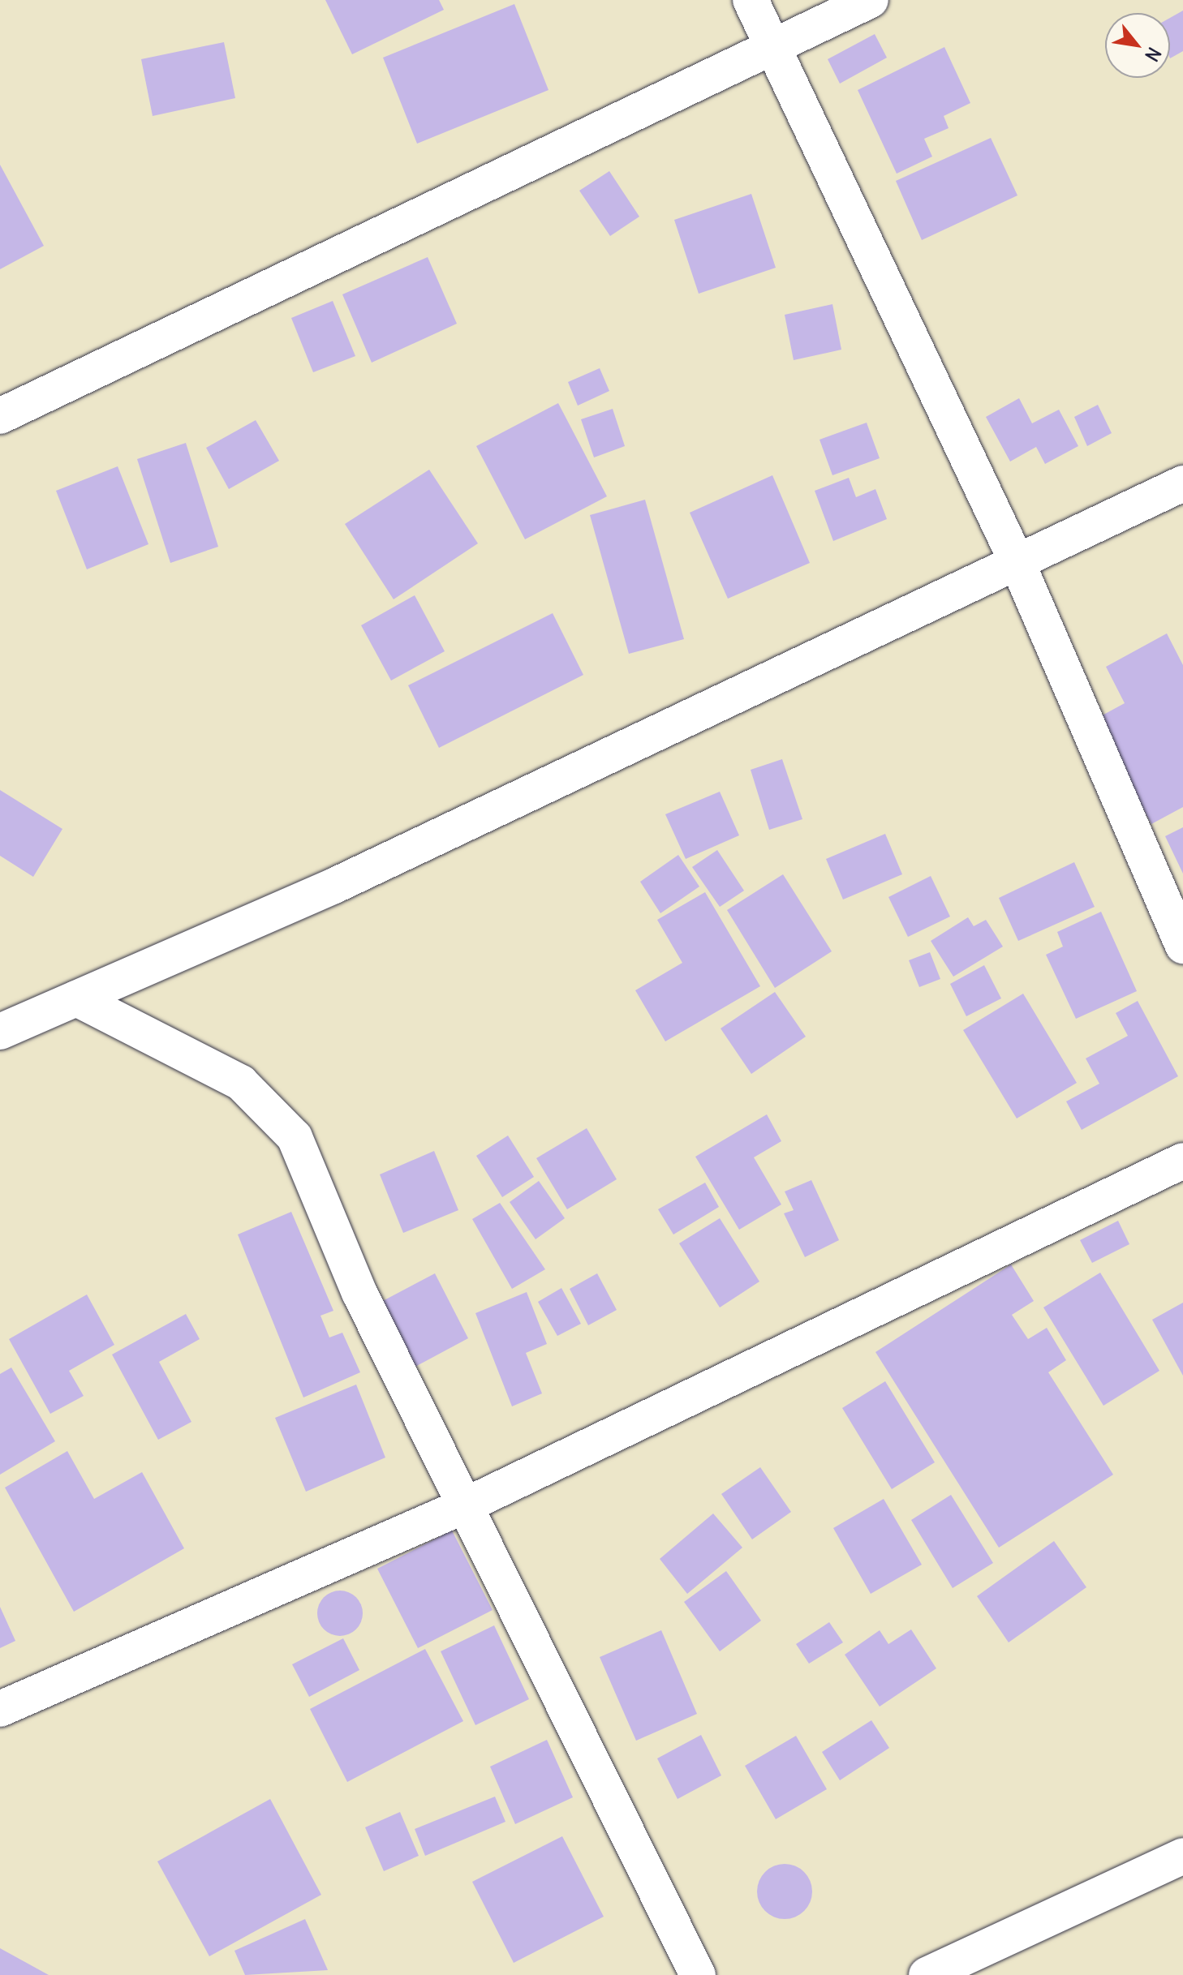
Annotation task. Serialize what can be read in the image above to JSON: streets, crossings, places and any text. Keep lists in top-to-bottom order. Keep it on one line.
{"north":"bottom right"}
